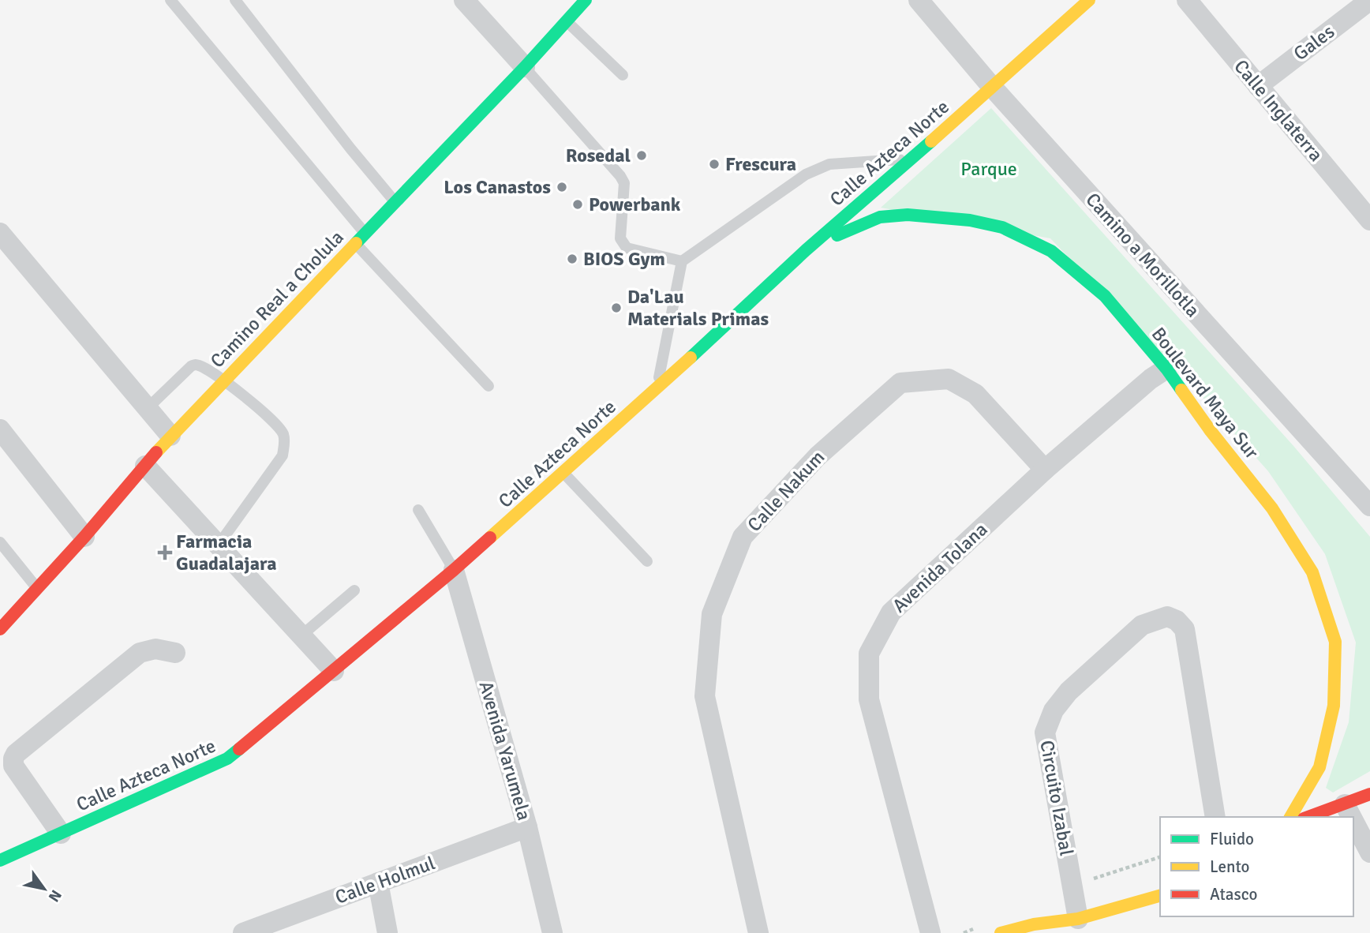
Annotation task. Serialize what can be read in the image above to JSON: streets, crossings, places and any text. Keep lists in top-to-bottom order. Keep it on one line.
{"streets":{"main road":["Calle Azteca Norte","Camino Real a Cholula","Boulevard Maya Sur"],"street":["Gales","Calle Inglaterra","Camino a Morillotla","Calle Nakum","Avenida Tolana","Avenida Yarumela","Circuito Izabal","Calle Holmul"]},"crossings":[["Gales","Calle Inglaterra"],["Calle Azteca Norte","Camino a Morillotla"],["Calle Azteca Norte","Boulevard Maya Sur"],["Calle Azteca Norte","Avenida Yarumela"],["Boulevard Maya Sur","Avenida Tolana"],["Calle Nakum","Avenida Tolana"],["Avenida Yarumela","Calle Holmul"]],"parks":["Parque"],"places":{"other":["Rosedal","Frescura","Los Canastos","Powerbank","BIOS Gym","Da'Lau Materials Primas"],"health":["Farmacia Guadalajara"]},"legend":["Fluido","Lento","Atasco"],"north":"bottom right"}
